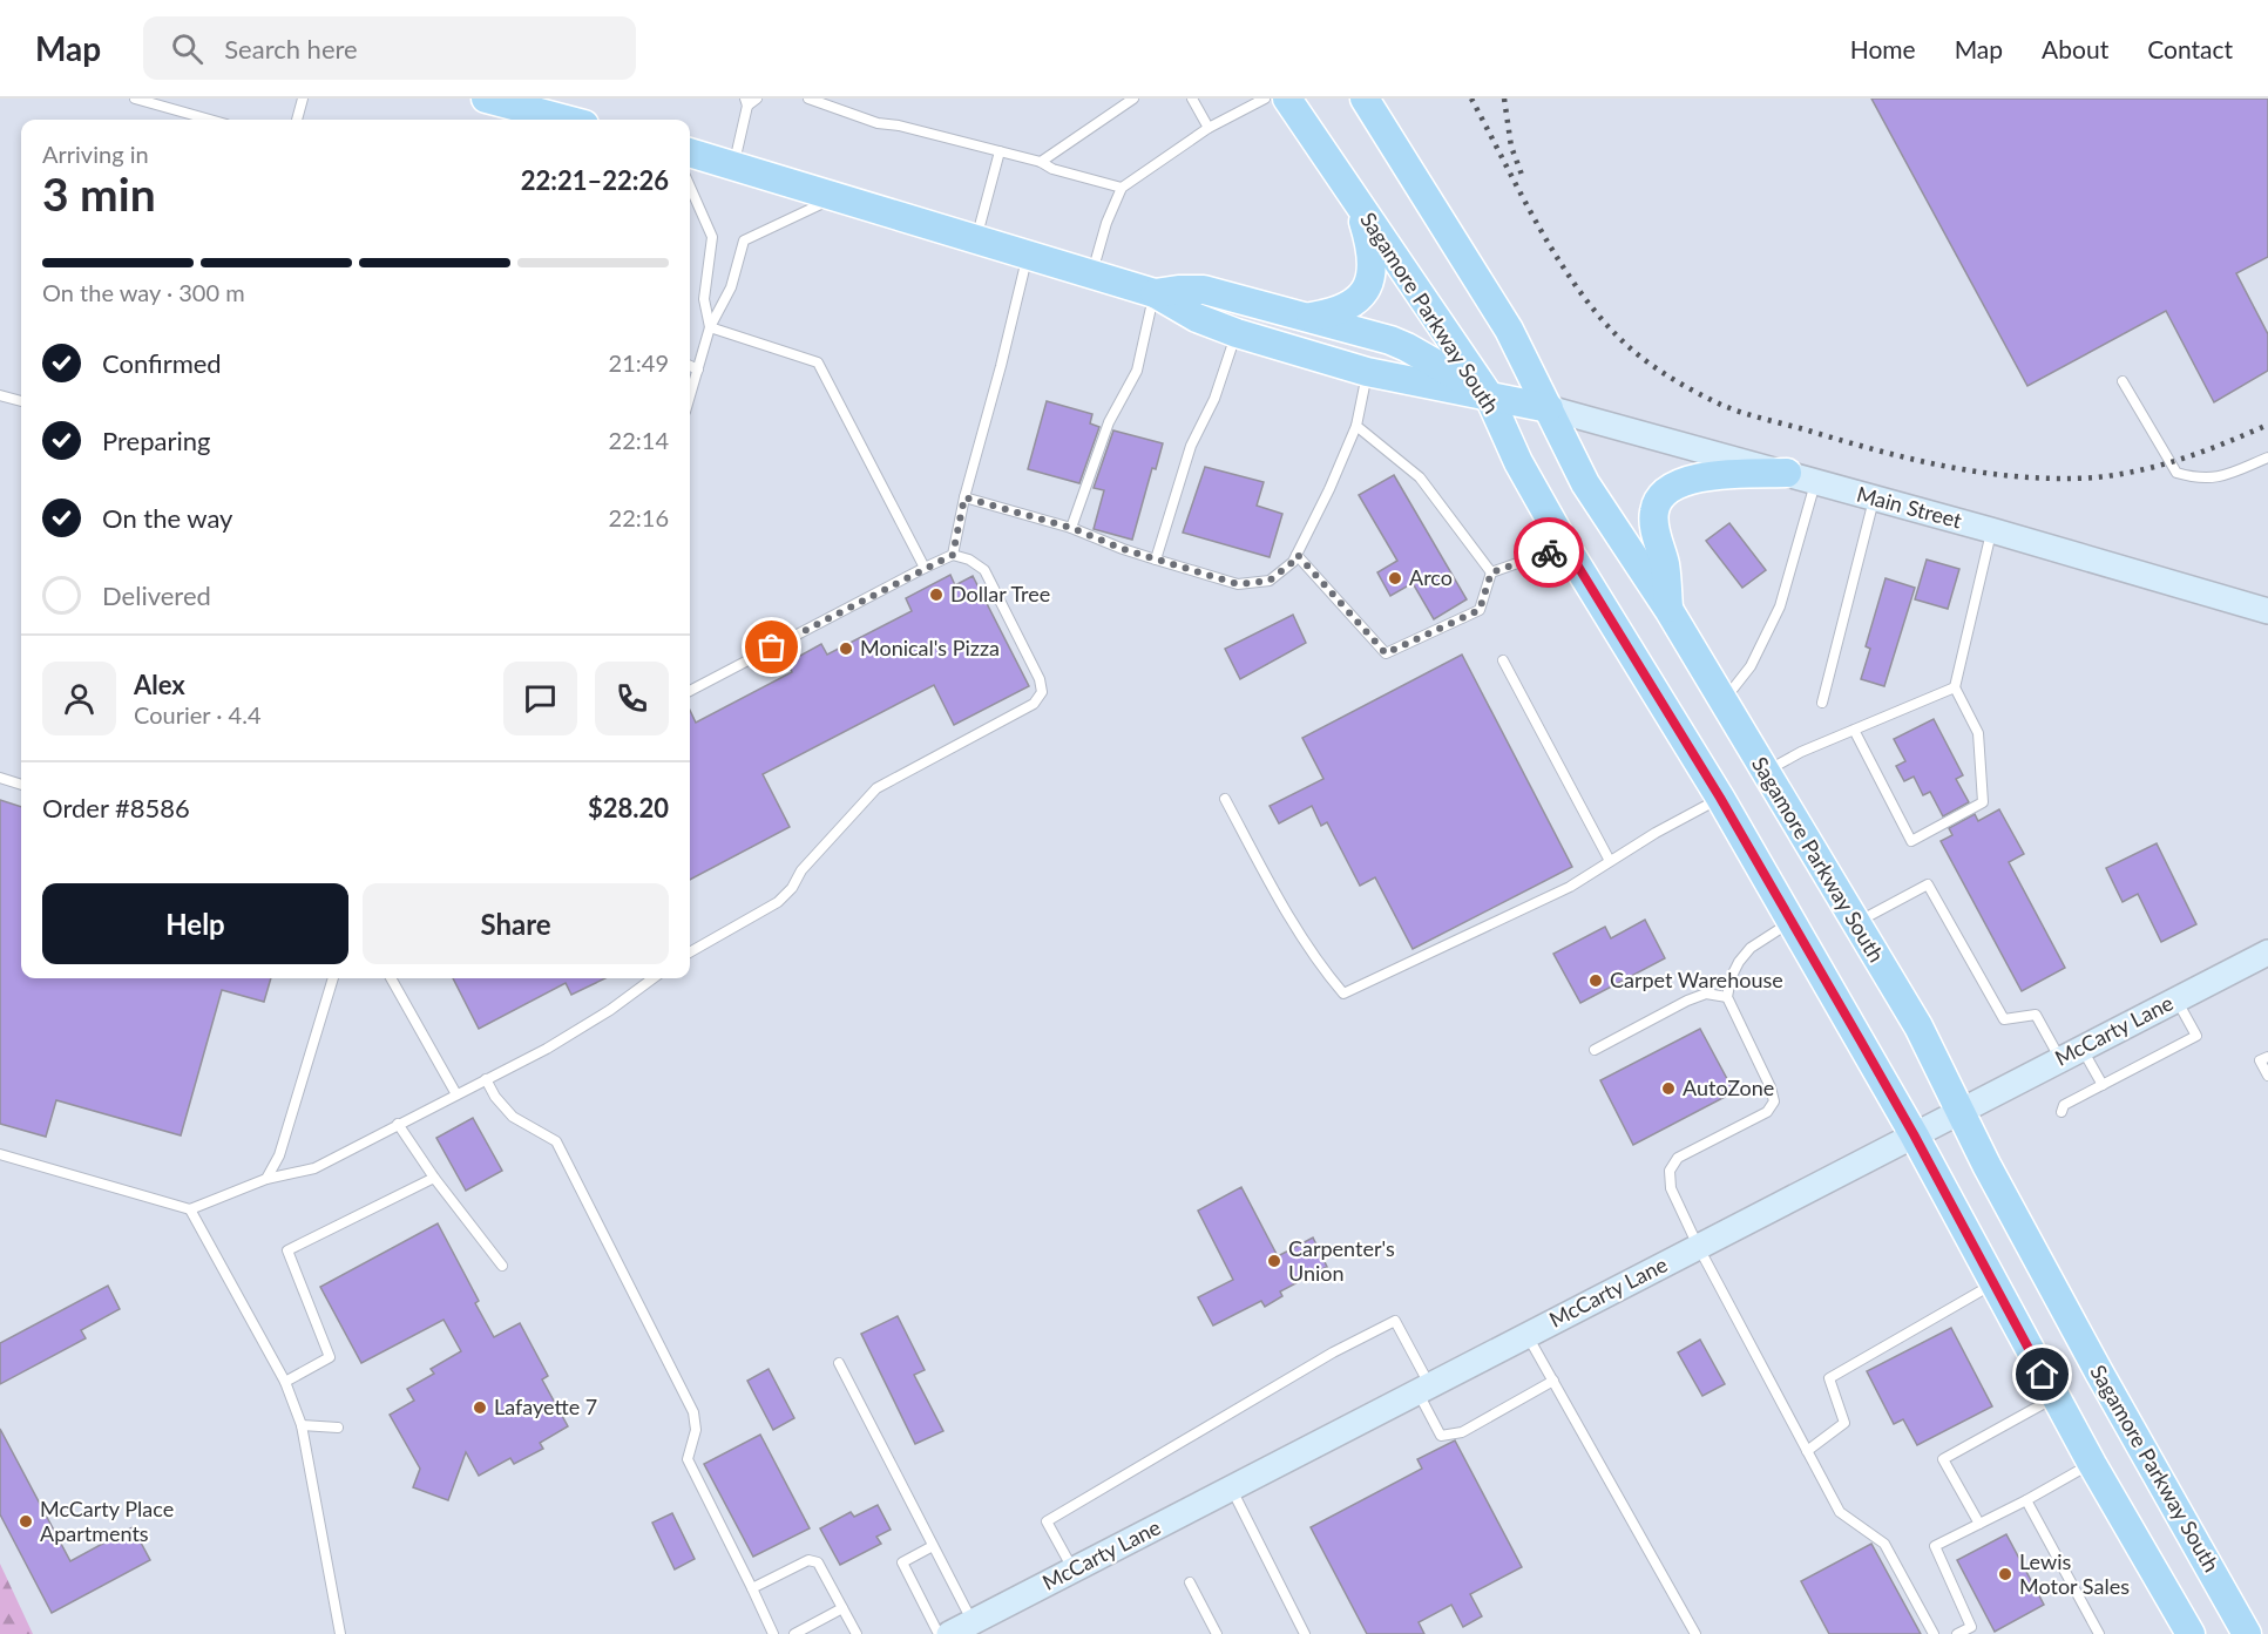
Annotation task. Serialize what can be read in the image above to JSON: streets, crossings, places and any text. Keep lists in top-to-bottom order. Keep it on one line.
{"streets":{"main road":["Sagamore Parkway South","Main Street","McCarty Lane"]},"crossings":[["Sagamore Parkway South","Main Street"],["Sagamore Parkway South","McCarty Lane"]],"places":["Arco","Dollar Tree","Monical's Pizza","Carpet Warehouse","AutoZone","Carpenter's Union","Lafayette 7","McCarty Place Apartments","Lewis Motor Sales"],"page":{"header":"Map","search":"Search here","nav":["Home","Map","About","Contact"],"heading":["3 min","Arriving in","22:21–22:26"],"panel":["Alex","Courier · 4.4","Order #8586","$28.20"],"bar":"On the way · 300 m","list":[["Confirmed","21:49"],["Preparing","22:14"],["On the way","22:16"],"Delivered"],"buttons":["Help","Share"]}}
